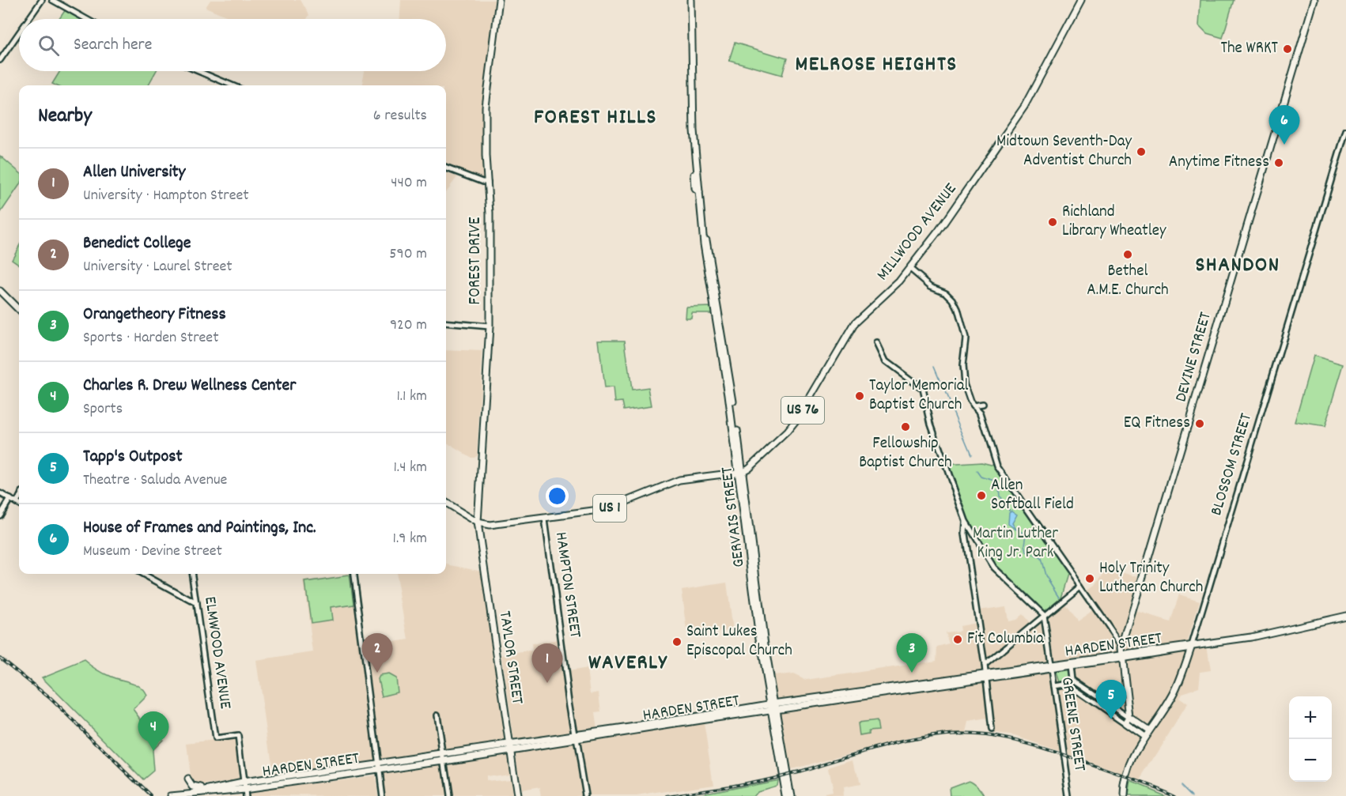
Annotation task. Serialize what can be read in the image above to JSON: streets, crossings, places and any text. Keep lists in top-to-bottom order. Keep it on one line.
{"streets":{"main road":["MILLWOOD AVENUE","FOREST DRIVE","DEVINE STREET","US 76","BLOSSOM STREET","US 1","GERVAIS STREET","HARDEN STREET","TAYLOR STREET"],"street":["HAMPTON STREET","ELMWOOD AVENUE","GREENE STREET"]},"crossings":[["MILLWOOD AVENUE","US 1"],["MILLWOOD AVENUE","GERVAIS STREET"],["FOREST DRIVE","US 1"],["FOREST DRIVE","TAYLOR STREET"],["DEVINE STREET","HARDEN STREET"],["BLOSSOM STREET","HARDEN STREET"],["US 1","GERVAIS STREET"],["US 1","HAMPTON STREET"],["US 1","TAYLOR STREET"],["GERVAIS STREET","HARDEN STREET"],["HAMPTON STREET","HARDEN STREET"],["HARDEN STREET","ELMWOOD AVENUE"],["HARDEN STREET","TAYLOR STREET"],["HARDEN STREET","GREENE STREET"]],"districts":["MELROSE HEIGHTS","FOREST HILLS","SHANDON","WAVERLY"],"parks":["Martin Luther King Jr. Park"],"places":["The WRKT","Midtown Seventh-Day Adventist Church","Anytime Fitness","Richland Library Wheatley","Bethel A.M.E. Church","Taylor Memorial Baptist Church","EQ Fitness","Fellowship Baptist Church","Allen Softball Field","Holy Trinity Lutheran Church","Fit Columbia","Saint Lukes Episcopal Church"],"page":{"search":"Search here","heading":["Nearby","6 results"],"pins":["6","2","3","1","5","4"],"list":[{"mark":"1","name":"Allen University","note":"University · Hampton Street","value":"440 m"},{"mark":"2","name":"Benedict College","note":"University · Laurel Street","value":"590 m"},{"mark":"3","name":"Orangetheory Fitness","note":"Sports · Harden Street","value":"920 m"},{"mark":"4","name":"Charles R. Drew Wellness Center","note":"Sports","value":"1.1 km"},{"mark":"5","name":"Tapp's Outpost","note":"Theatre · Saluda Avenue","value":"1.4 km"},{"mark":"6","name":"House of Frames and Paintings, Inc.","note":"Museum · Devine Street","value":"1.9 km"}],"map_buttons":["+","−"]}}
